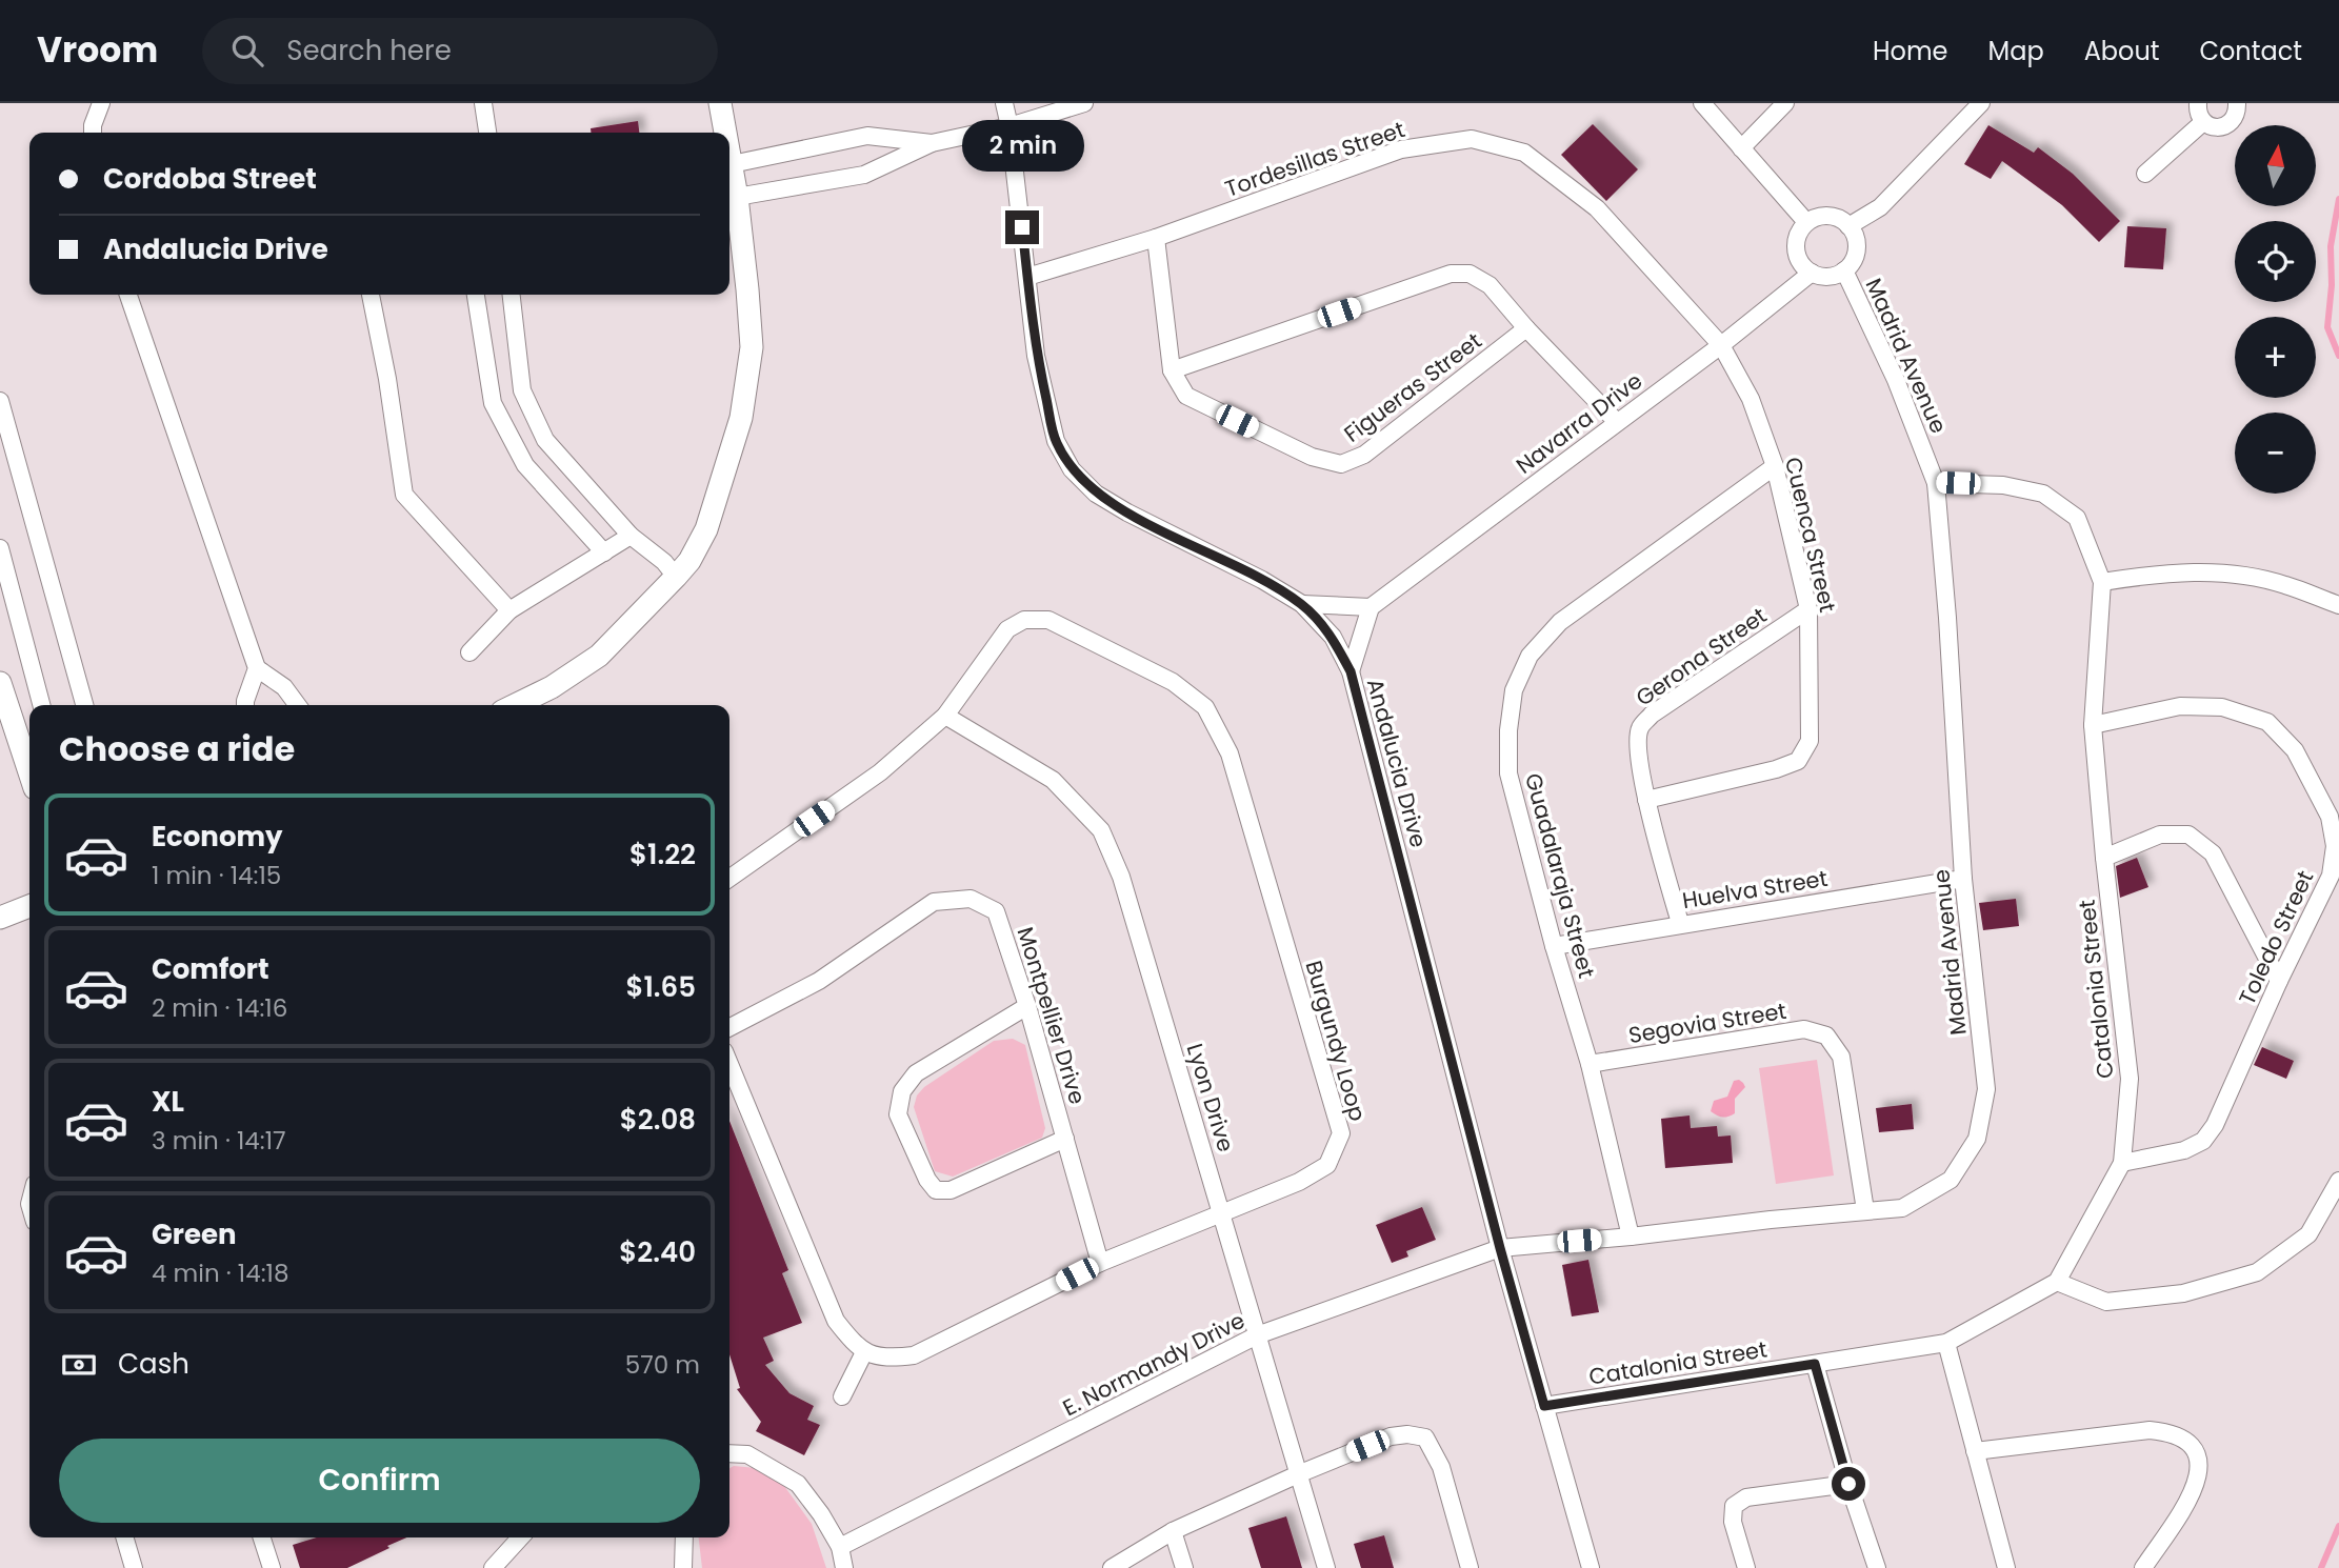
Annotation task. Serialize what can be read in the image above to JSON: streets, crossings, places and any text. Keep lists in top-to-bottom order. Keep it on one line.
{"streets":{"street":["Tordesillas Street","Madrid Avenue","Figueras Street","Navarra Drive","Cuenca Street","Gerona Street","Andalucia Drive","Guadalaraja Street","Huelva Street","Toledo Street","Catalonia Street","Montpellier Drive","Segovia Street","Burgundy Loop","Lyon Drive","E. Normandy Drive"]},"crossings":[["Tordesillas Street","Figueras Street"],["Tordesillas Street","Navarra Drive"],["Tordesillas Street","Cuenca Street"],["Tordesillas Street","Andalucia Drive"],["Madrid Avenue","Navarra Drive"],["Madrid Avenue","Andalucia Drive"],["Madrid Avenue","Guadalaraja Street"],["Madrid Avenue","Huelva Street"],["Madrid Avenue","Catalonia Street"],["Madrid Avenue","Segovia Street"],["Madrid Avenue","E. Normandy Drive"],["Navarra Drive","Cuenca Street"],["Cuenca Street","Gerona Street"],["Cuenca Street","Guadalaraja Street"],["Gerona Street","Huelva Street"],["Andalucia Drive","Catalonia Street"],["Andalucia Drive","E. Normandy Drive"],["Guadalaraja Street","Huelva Street"],["Guadalaraja Street","Segovia Street"],["Toledo Street","Catalonia Street"],["Montpellier Drive","Burgundy Loop"],["Burgundy Loop","Lyon Drive"],["Lyon Drive","E. Normandy Drive"]],"north":"top","page":{"header":"Vroom","search":"Search here","nav":["Home","Map","About","Contact"],"bubble":"2 min","map_buttons":["+","−"],"banner":["Cordoba Street","Andalucia Drive"],"heading":"Choose a ride","list":[{"name":"Economy","note":"1 min · 14:15","value":"$1.22"},{"name":"Comfort","note":"2 min · 14:16","value":"$1.65"},{"name":"XL","note":"3 min · 14:17","value":"$2.08"},{"name":"Green","note":"4 min · 14:18","value":"$2.40"}],"pay":["Cash","570 m"],"buttons":"Confirm"}}
